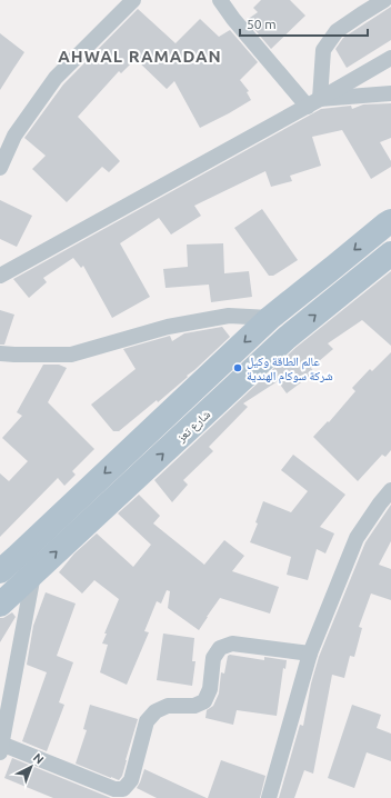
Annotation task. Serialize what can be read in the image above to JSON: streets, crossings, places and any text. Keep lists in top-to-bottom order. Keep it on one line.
{"streets":{"main road":["شارع تعز"]},"districts":["AHWAL RAMADAN"],"places":["عالم الطاقة وكيل شركة سوكام الهندية"],"scale_bar":"50 m","north":"top right"}
